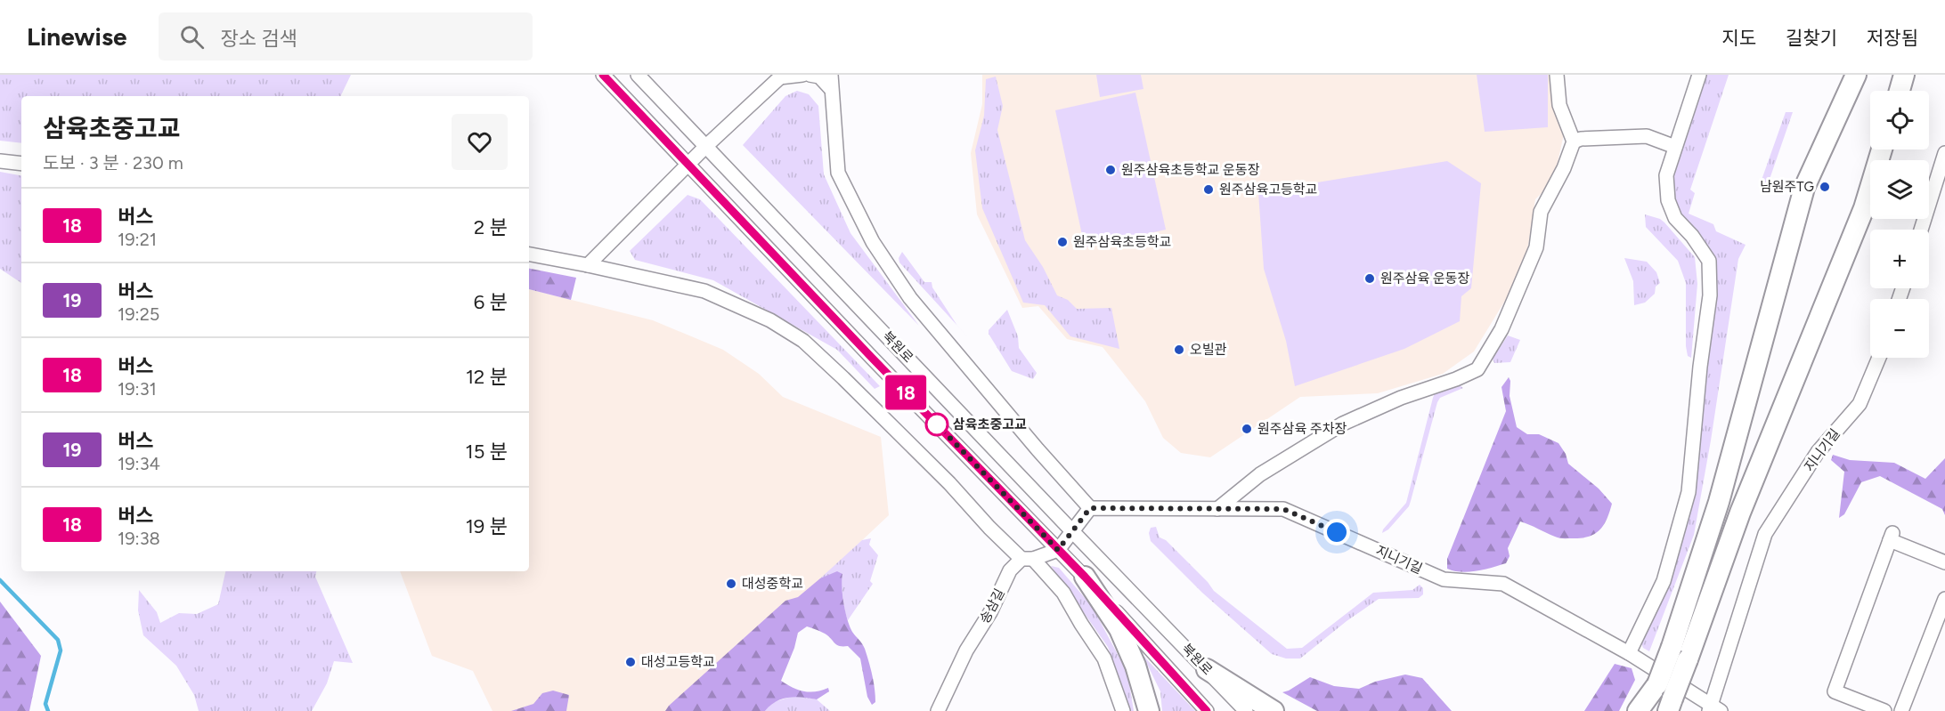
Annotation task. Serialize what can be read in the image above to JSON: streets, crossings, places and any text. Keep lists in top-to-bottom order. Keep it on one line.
{"streets":{"street":["북원로","지니기길","송삼길"]},"places":["원주삼육초등학교 운동장","남원주TG","원주삼육고등학교","원주삼육초등학교","원주삼육 운동장","오빌관","삼육초중고교","원주삼육 주차장","대성중학교","대성고등학교"],"lines":["bus line 18"],"page":{"header":"Linewise","search":"장소 검색","nav":["지도","길찾기","저장됨"],"on_map":"18","map_buttons":["+","−"],"heading":["삼육초중고교","도보 · 3 분 · 230 m"],"list":[{"mark":"18","name":"버스","note":"19:21","value":"2 분"},{"mark":"19","name":"버스","note":"19:25","value":"6 분"},{"mark":"18","name":"버스","note":"19:31","value":"12 분"},{"mark":"19","name":"버스","note":"19:34","value":"15 분"},{"mark":"18","name":"버스","note":"19:38","value":"19 분"}]}}
